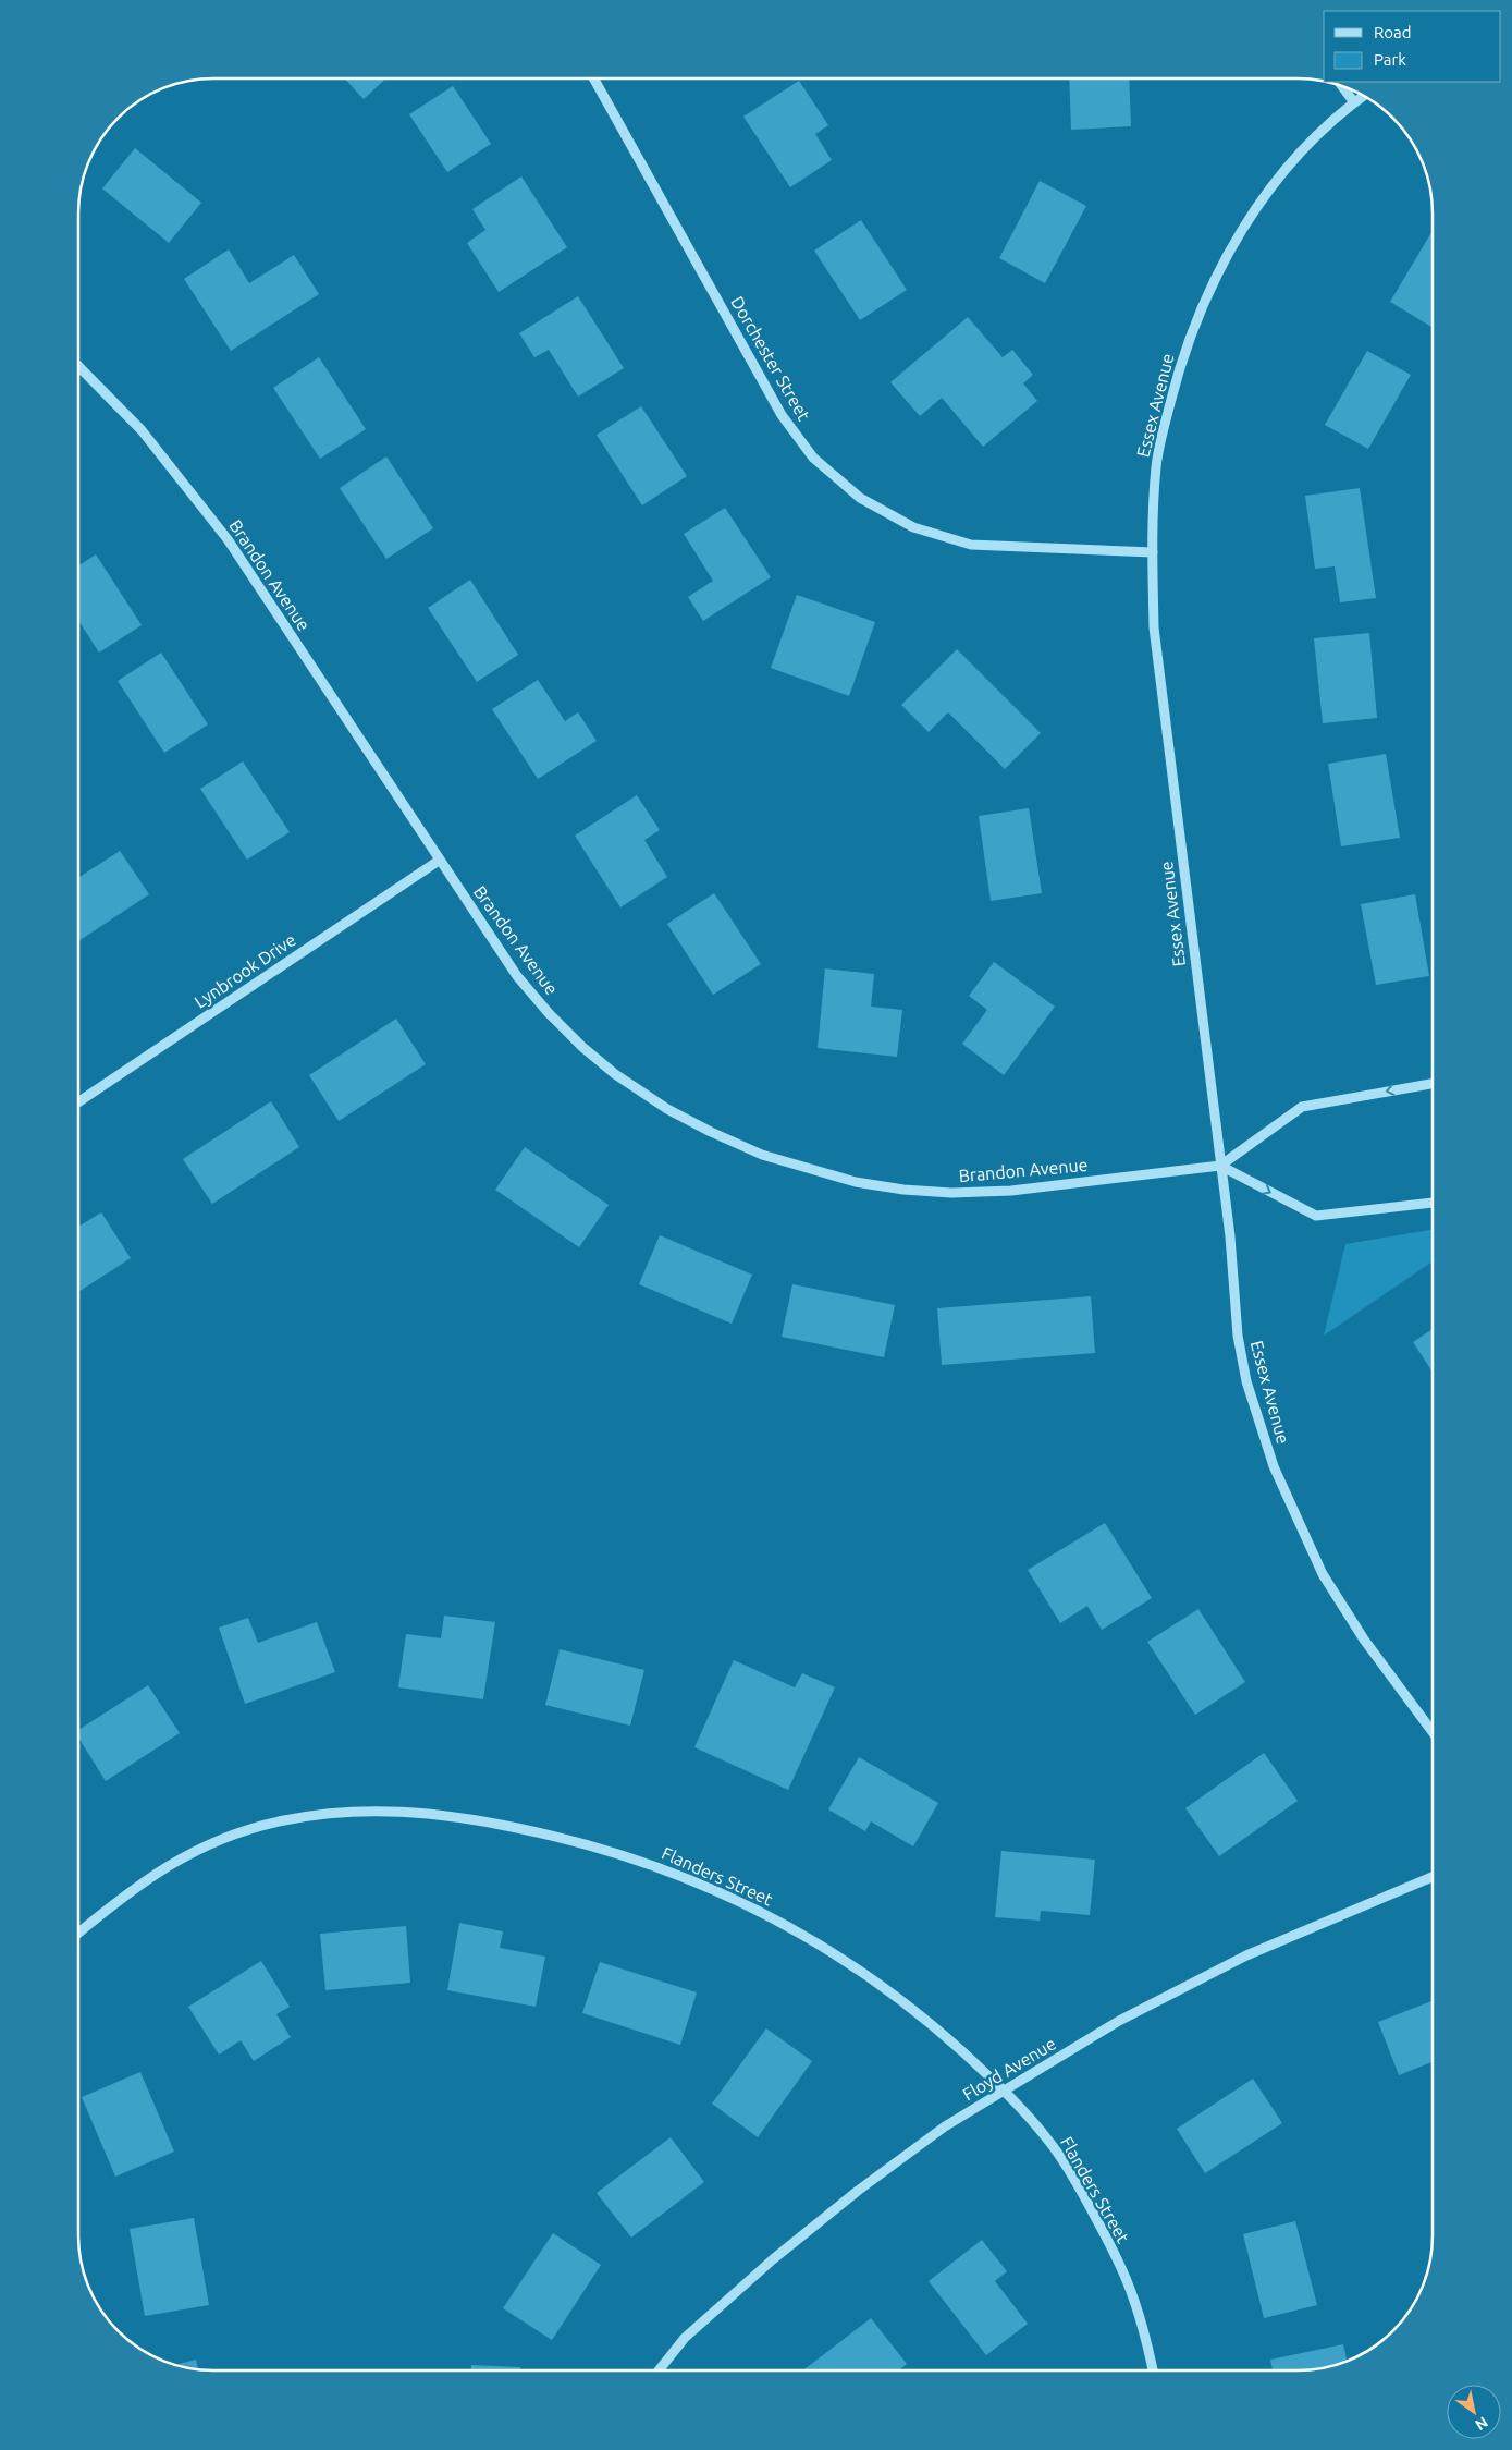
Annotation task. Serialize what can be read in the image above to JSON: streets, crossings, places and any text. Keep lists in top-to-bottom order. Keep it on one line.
{"streets":{"street":["Dorchester Street","Essex Avenue","Brandon Avenue","Lynbrook Drive","Flanders Street","Floyd Avenue"]},"crossings":[["Dorchester Street","Essex Avenue"],["Essex Avenue","Brandon Avenue"],["Brandon Avenue","Lynbrook Drive"],["Flanders Street","Floyd Avenue"]],"legend":["Road","Park"],"north":"bottom right"}
